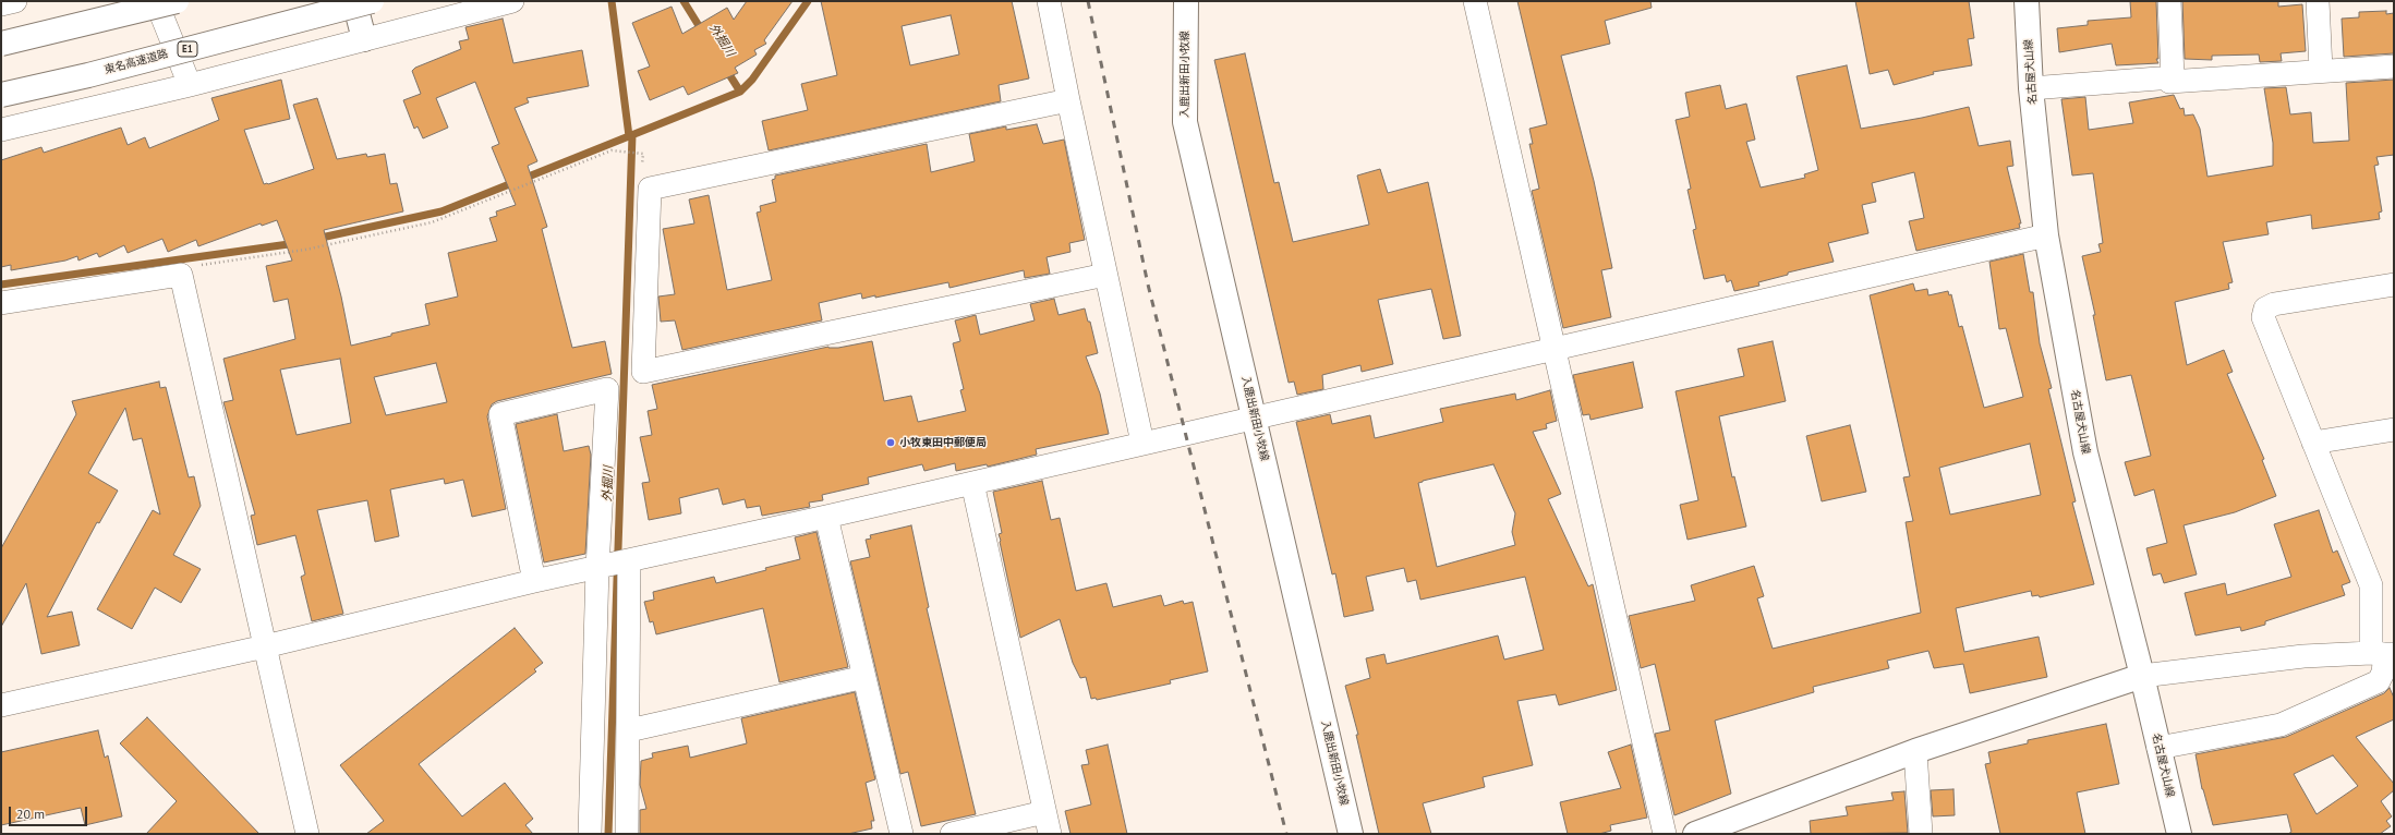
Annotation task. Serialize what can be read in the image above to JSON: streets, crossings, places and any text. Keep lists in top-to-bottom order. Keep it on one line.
{"streets":{"main road":["E1","東名高速道路","名古屋犬山線","入鹿出新田小牧線"]},"water":["外掘川"],"places":["小牧東田中郵便局"],"scale_bar":"20 m"}
